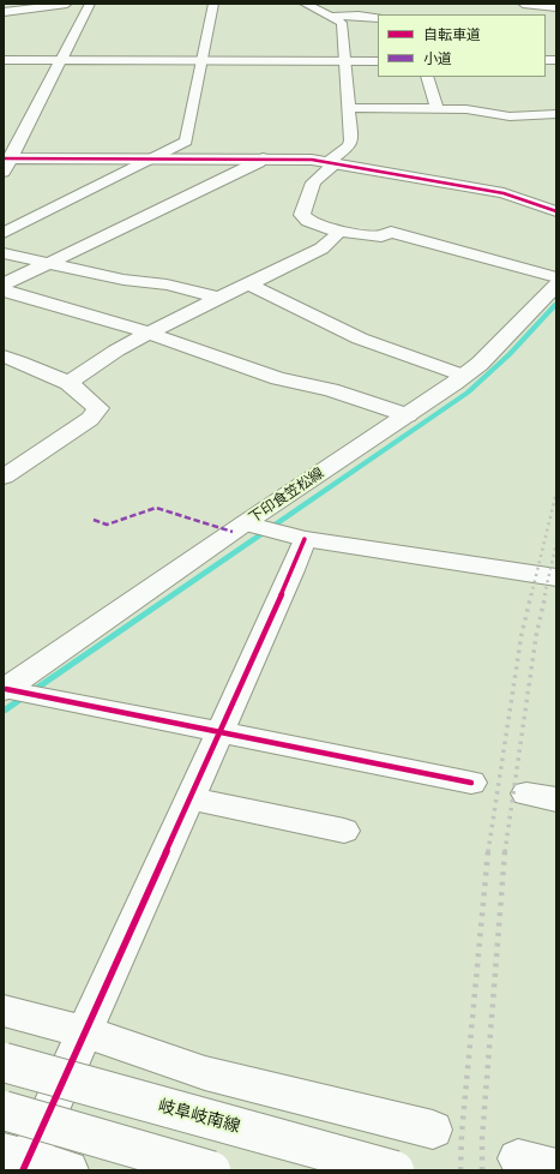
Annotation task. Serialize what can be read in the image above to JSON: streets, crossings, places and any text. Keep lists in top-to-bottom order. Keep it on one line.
{"streets":{"street":["下印食笠松線","岐阜岐南線"]},"legend":["自転車道","小道"]}
